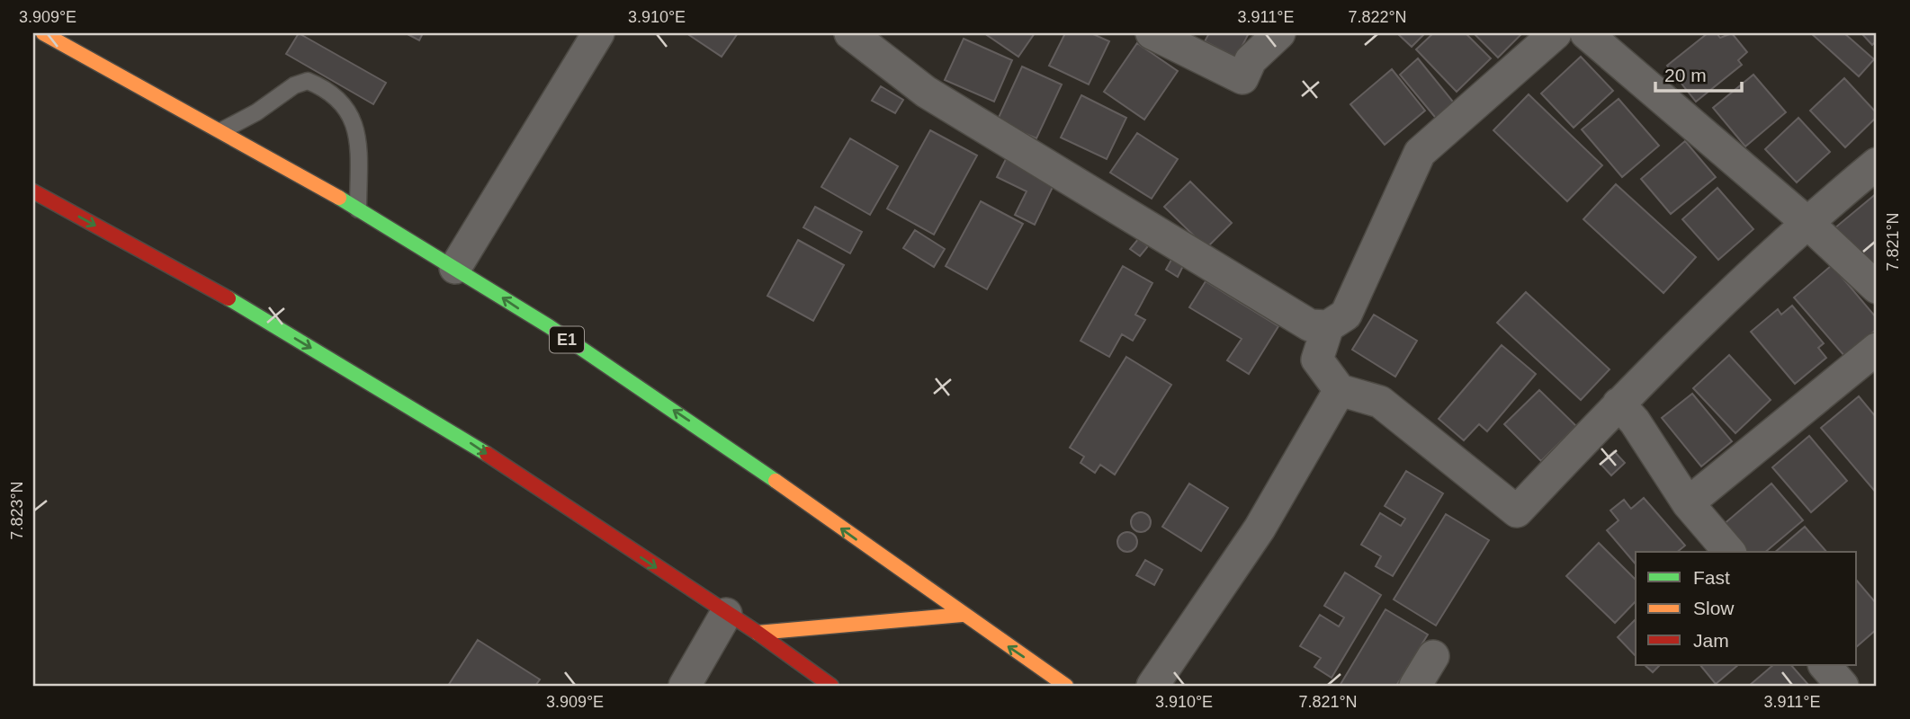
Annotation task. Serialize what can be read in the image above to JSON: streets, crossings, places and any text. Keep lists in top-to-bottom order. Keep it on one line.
{"streets":{"highway":["E1"]},"legend":["Fast","Slow","Jam"],"scale_bar":"20 m","coordinates":["3.909°E","3.910°E","3.911°E","7.822°N","7.821°N","7.823°N"]}
